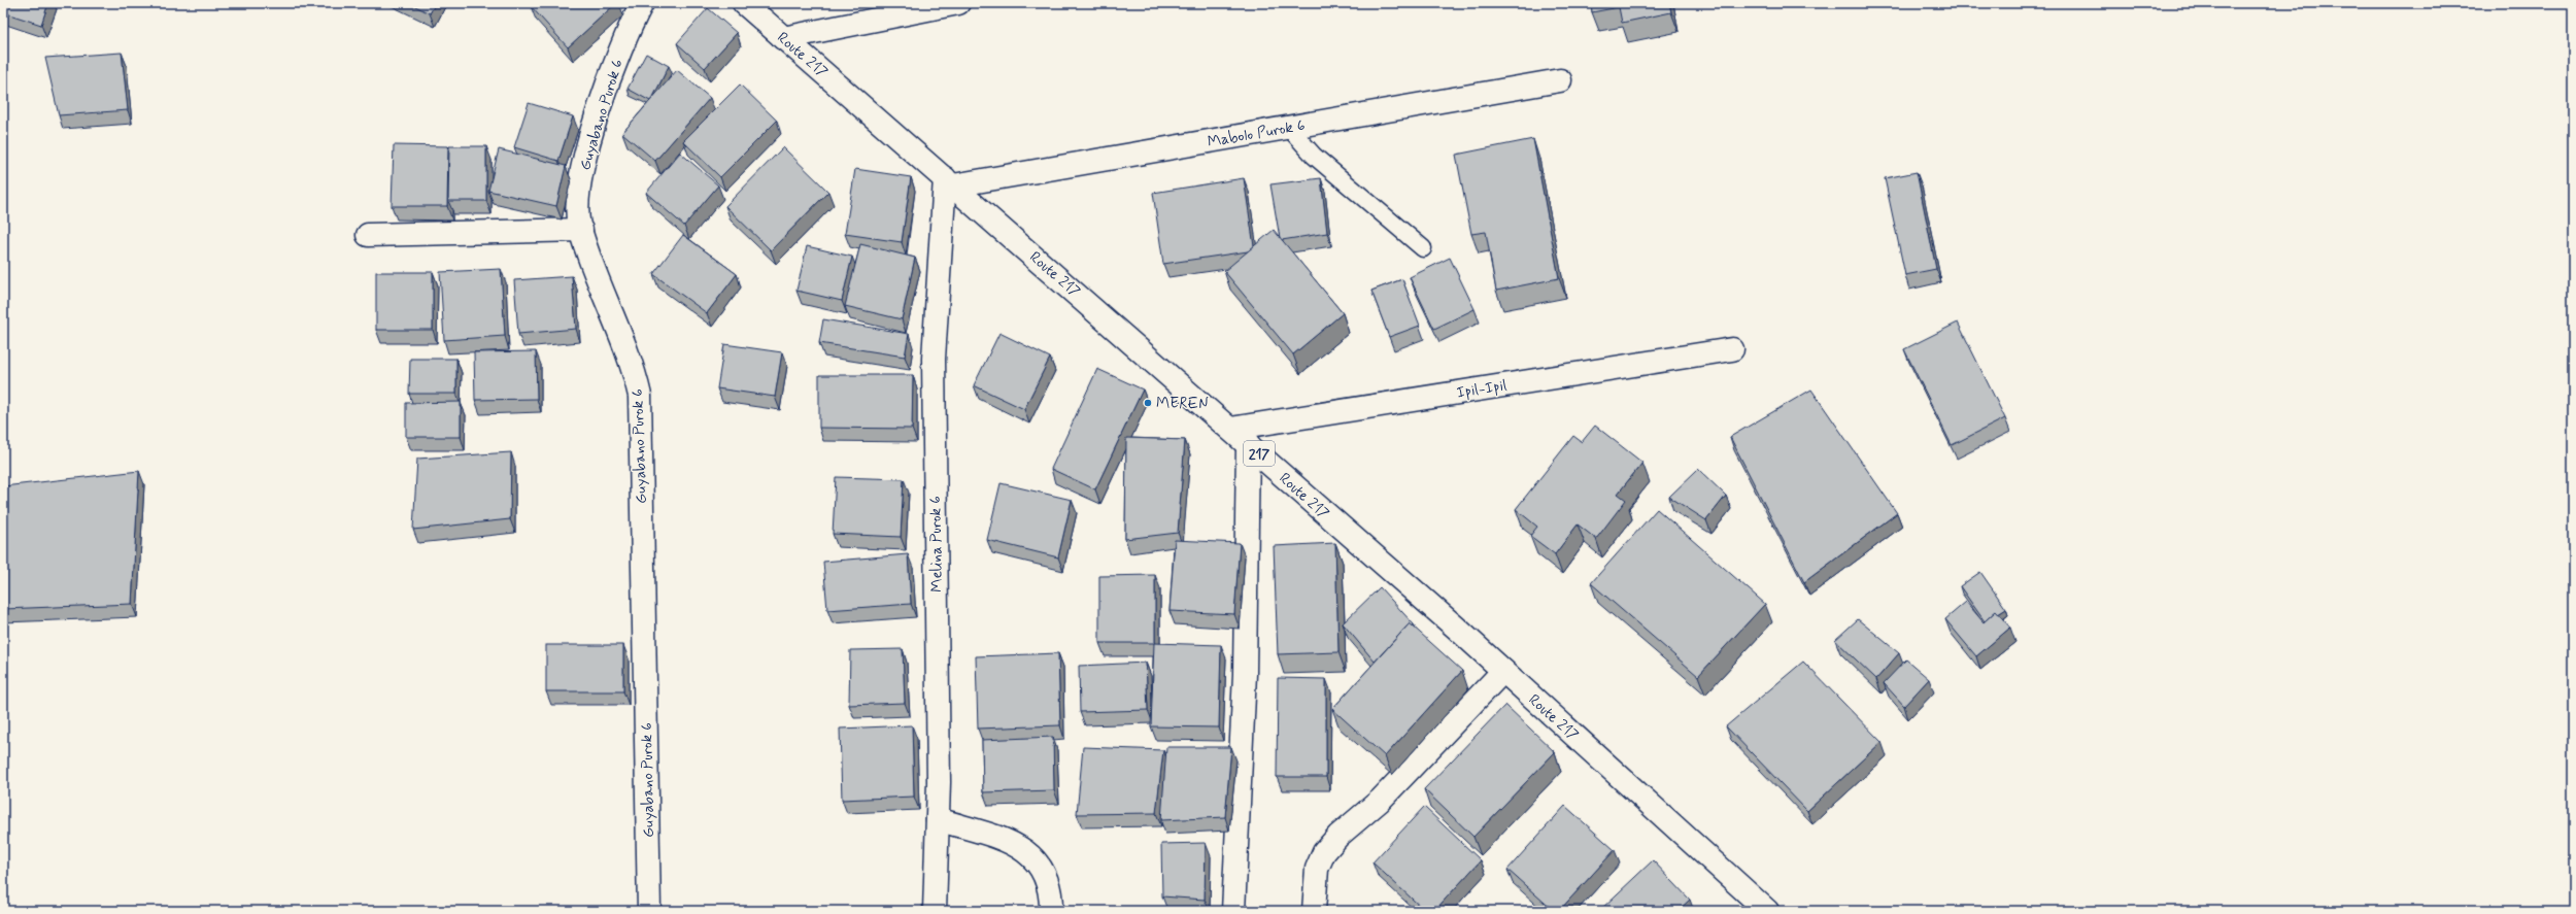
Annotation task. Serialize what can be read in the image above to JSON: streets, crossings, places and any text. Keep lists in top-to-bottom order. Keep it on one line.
{"streets":{"street":["Route 217","Guyabano Purok 6","Mabolo Purok 6","Ipil-Ipil","217","Melina Purok 6"]},"crossings":[["Route 217","Mabolo Purok 6"],["Route 217","Ipil-Ipil"],["Route 217","Melina Purok 6"],["Mabolo Purok 6","Melina Purok 6"]],"places":["MEREN"]}
